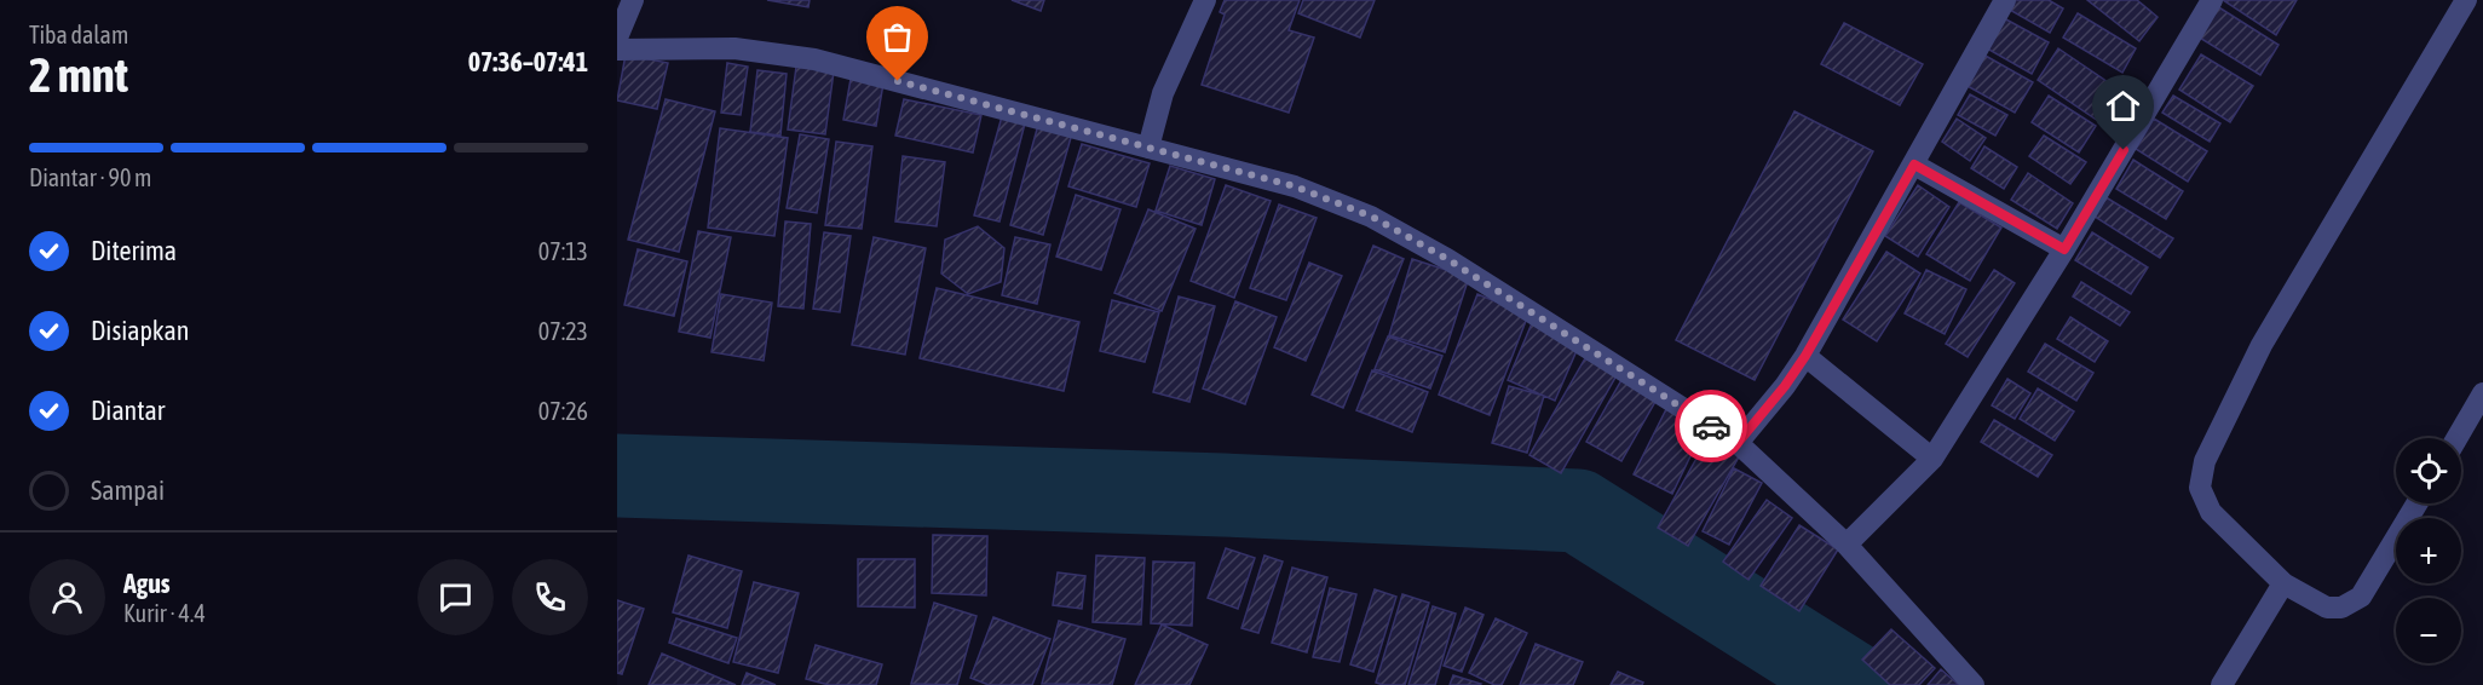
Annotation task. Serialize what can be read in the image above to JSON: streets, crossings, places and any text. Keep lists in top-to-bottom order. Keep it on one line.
{"page":{"heading":["2 mnt","Tiba dalam","07:36–07:41"],"panel":["Agus","Kurir · 4.4"],"bar":"Diantar · 90 m","list":[["Diterima","07:13"],["Disiapkan","07:23"],["Diantar","07:26"],"Sampai"],"map_buttons":["+","−"]}}
